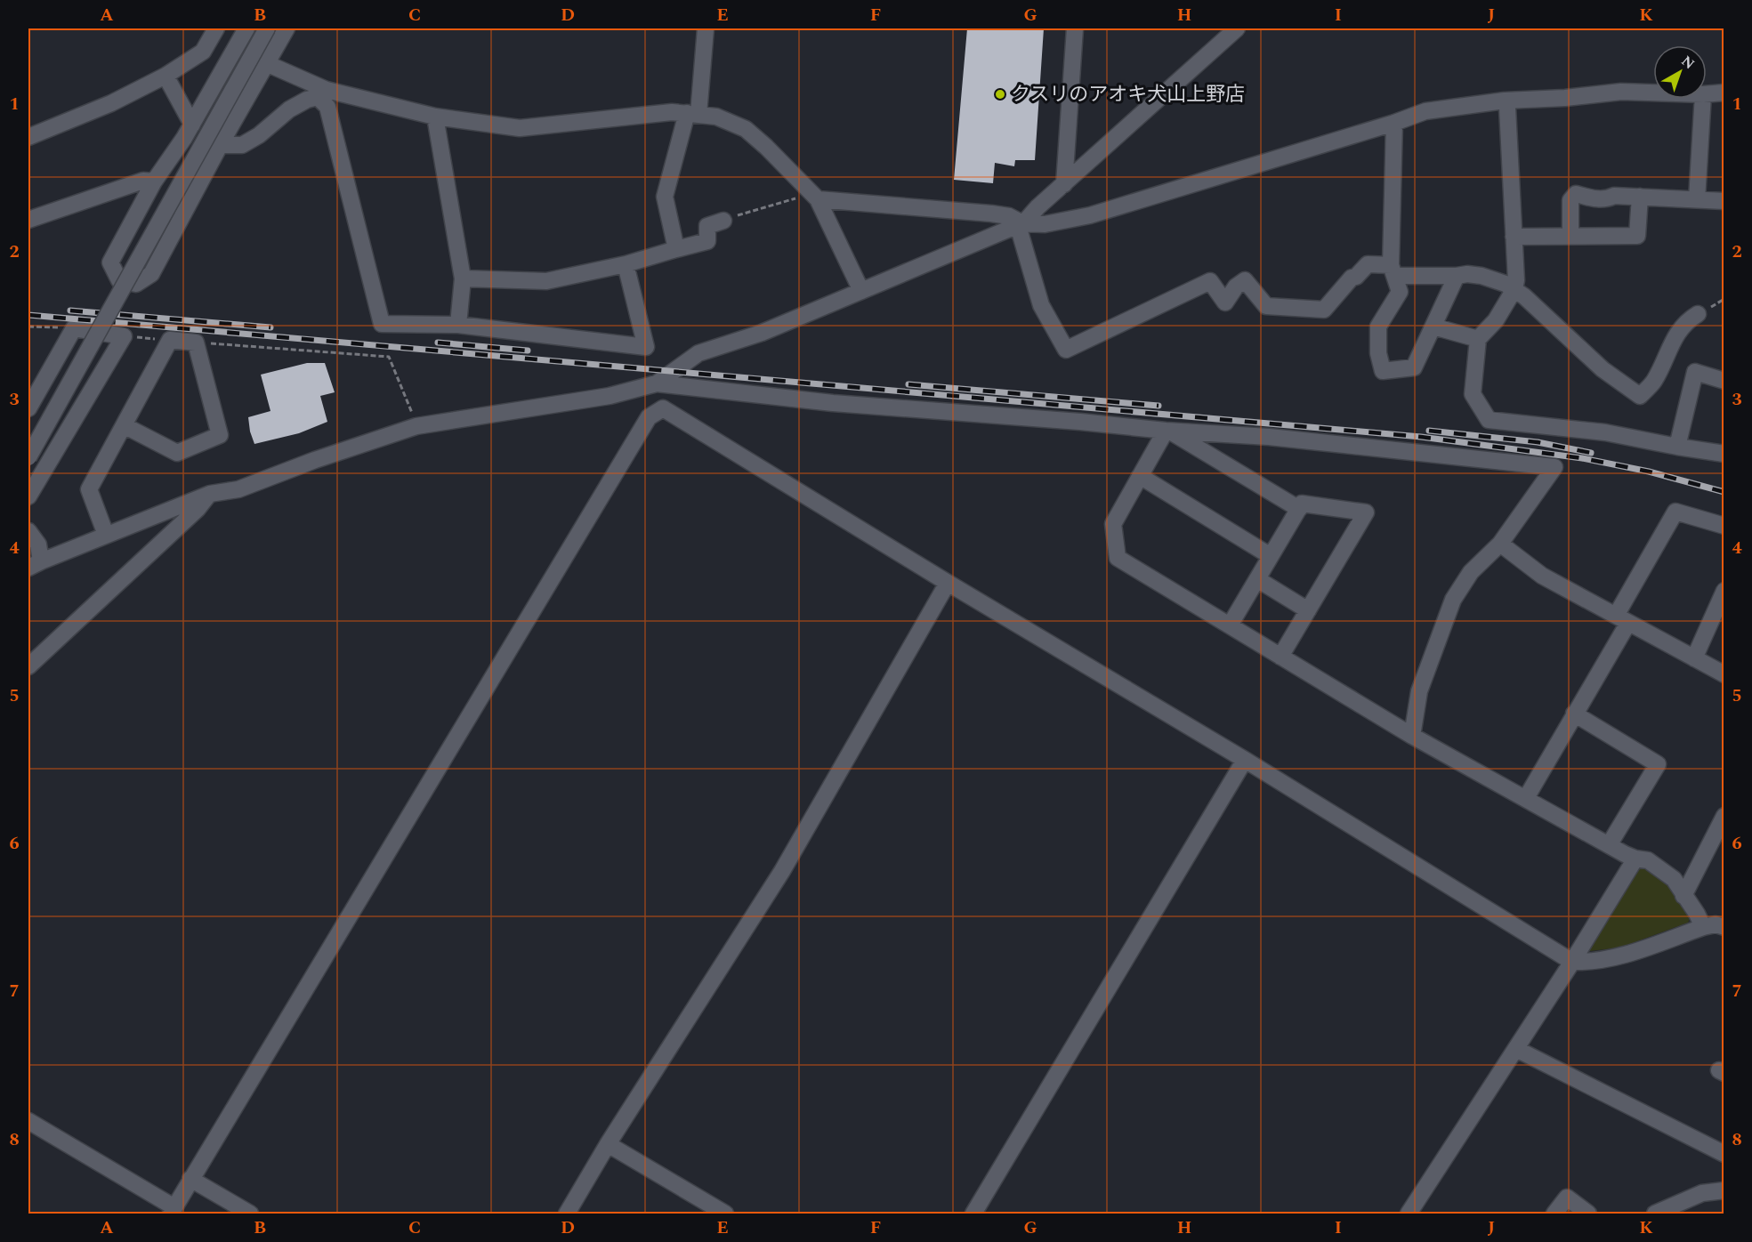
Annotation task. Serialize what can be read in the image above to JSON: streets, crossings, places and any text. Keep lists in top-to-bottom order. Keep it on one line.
{"places":["クスリのアオキ犬山上野店"],"north":"top right","grid":{"columns":["A","B","C","D","E","F","G","H","I","J","K"],"rows":["1","2","3","4","5","6","7","8"]}}
